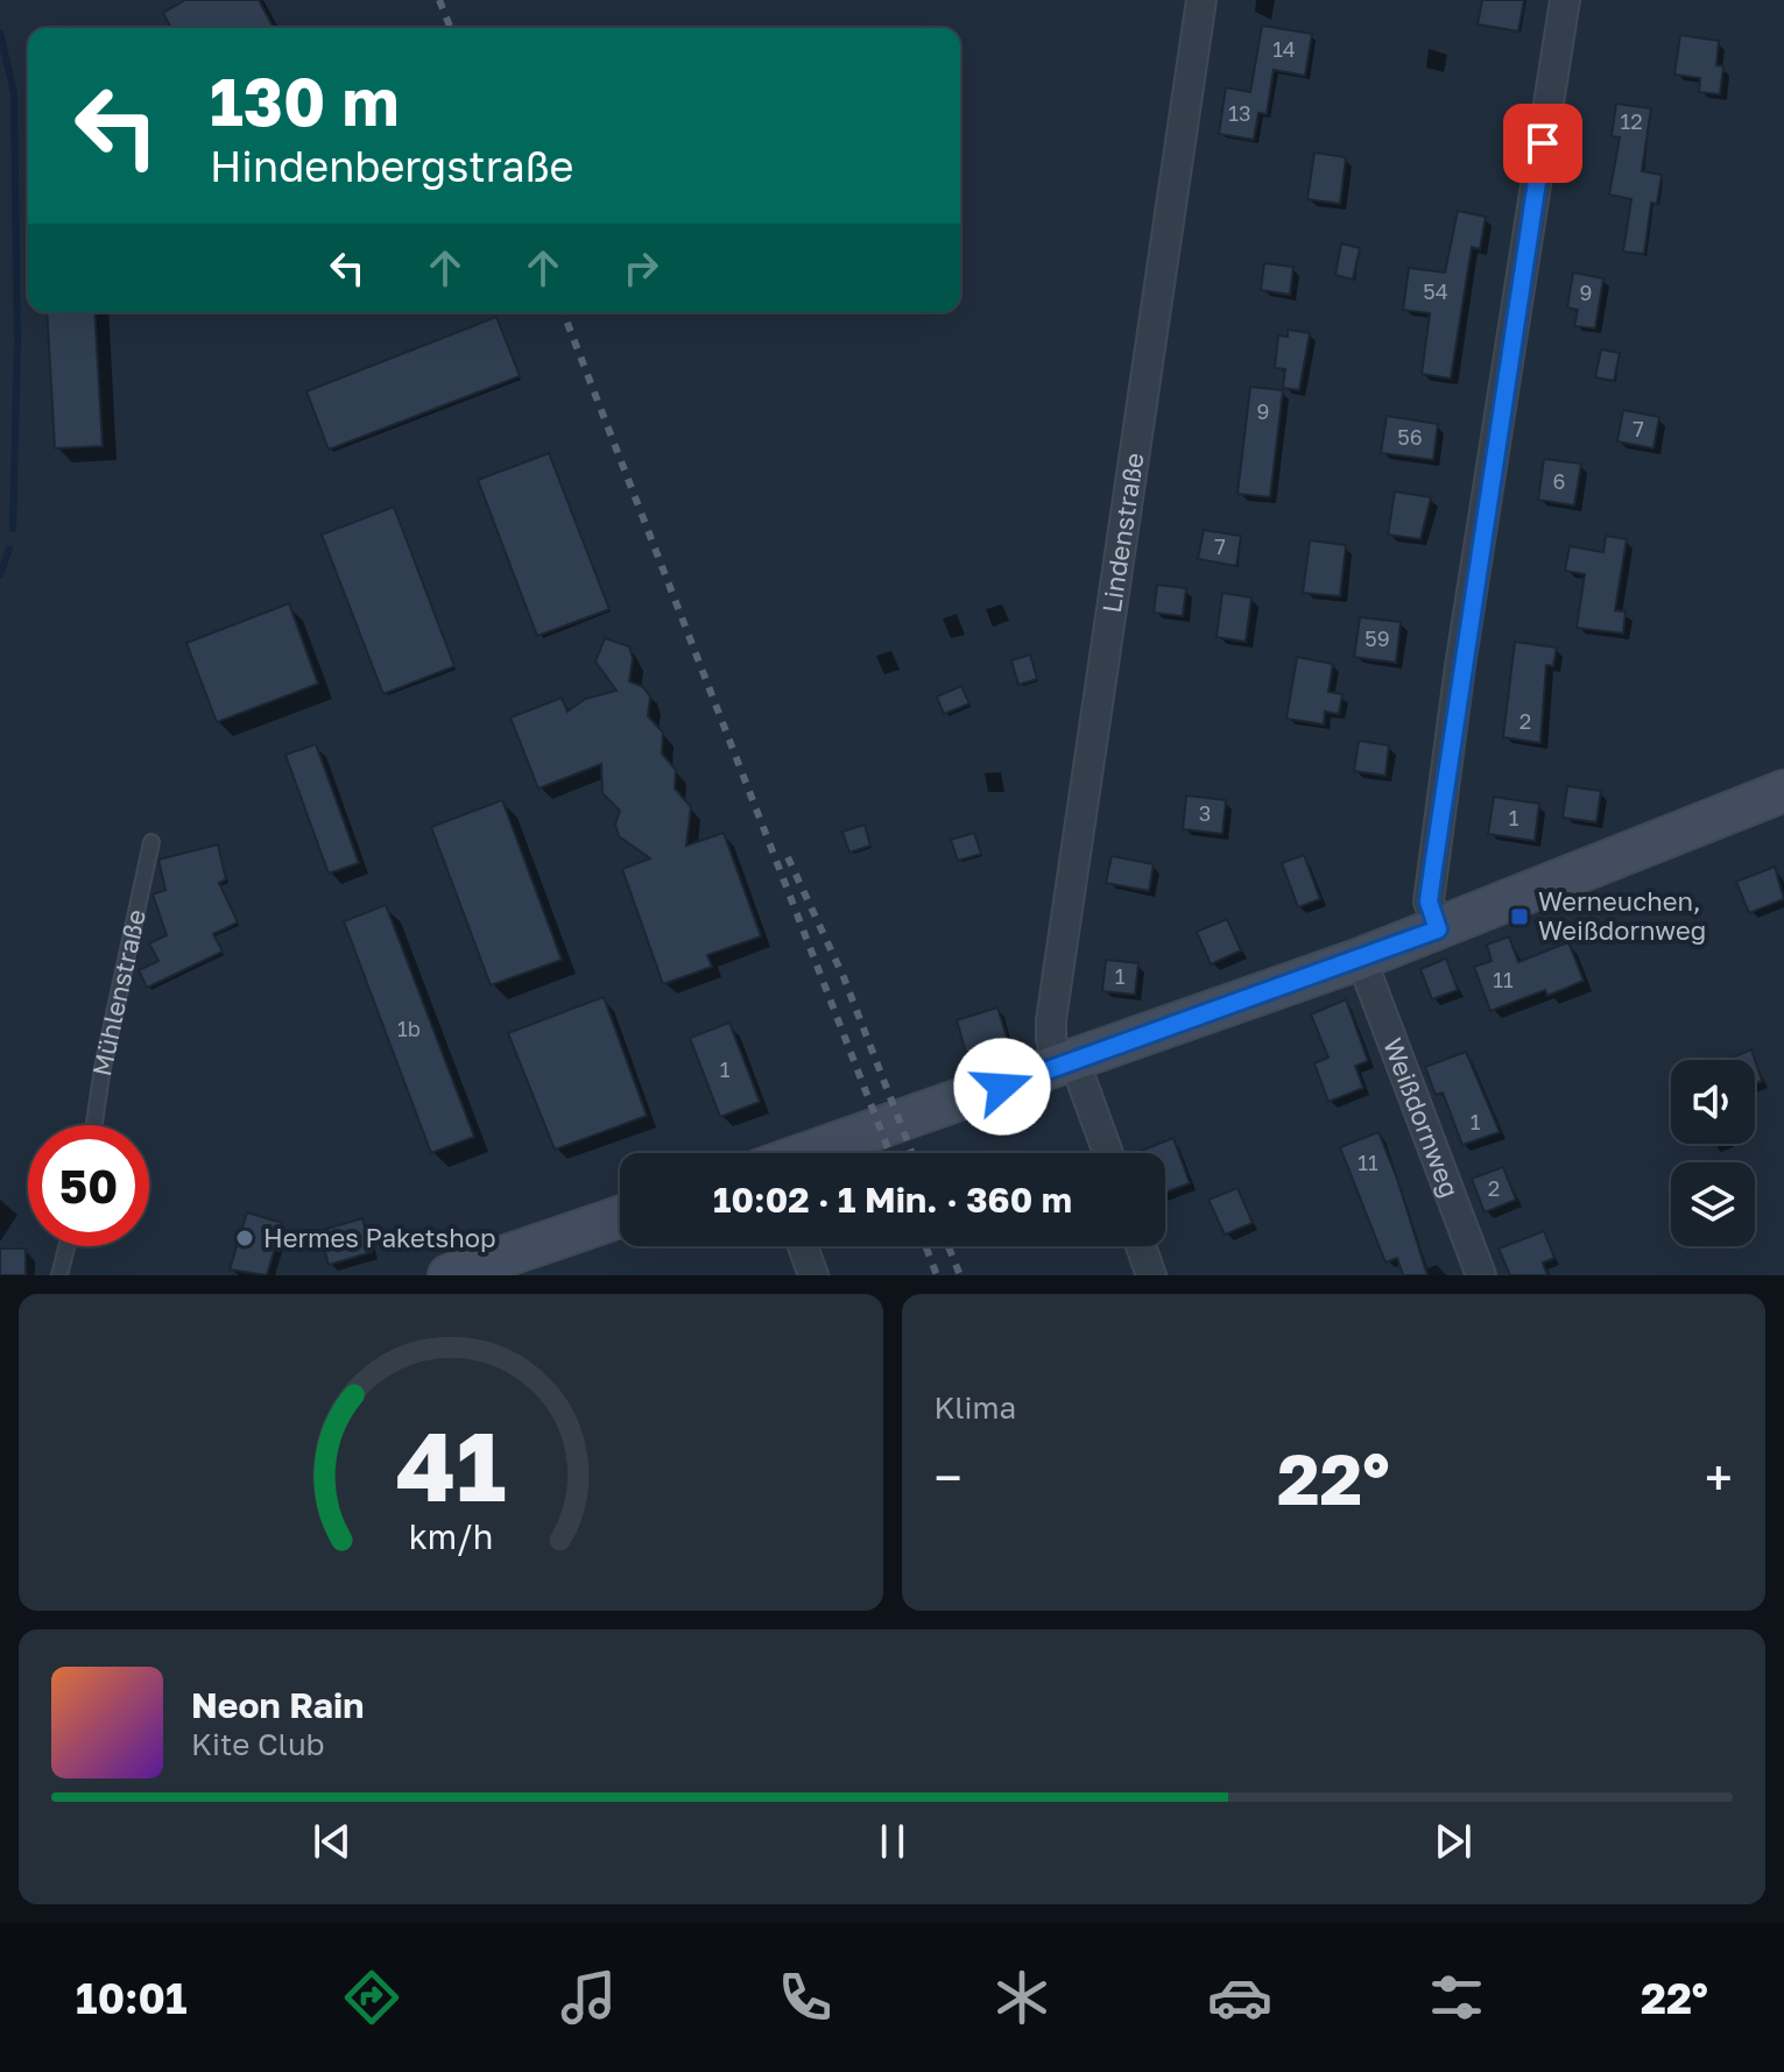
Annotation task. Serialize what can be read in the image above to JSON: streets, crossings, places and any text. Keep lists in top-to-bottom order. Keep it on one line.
{"streets":{"street":["Lindenstraße","Weißdornweg"],"lane":["Mühlenstraße"]},"places":{"transit":["Werneuchen, Weißdornweg"],"other":["Hermes Paketshop"]},"house_numbers":["14","13","12","54","9","9","7","56","6","7","59","2","3","1","1","11","1b","1","1","11","2"],"page":{"turn":["130 m","Hindenbergstraße"],"limit":"50","trip":"10:02 · 1 Min. · 360 m","tile":"Klima","heat":["−","22°","+"],"song":["Neon Rain","Kite Club"],"tabs":["10:01","22°"],"gauge":["41","km/h"]}}
